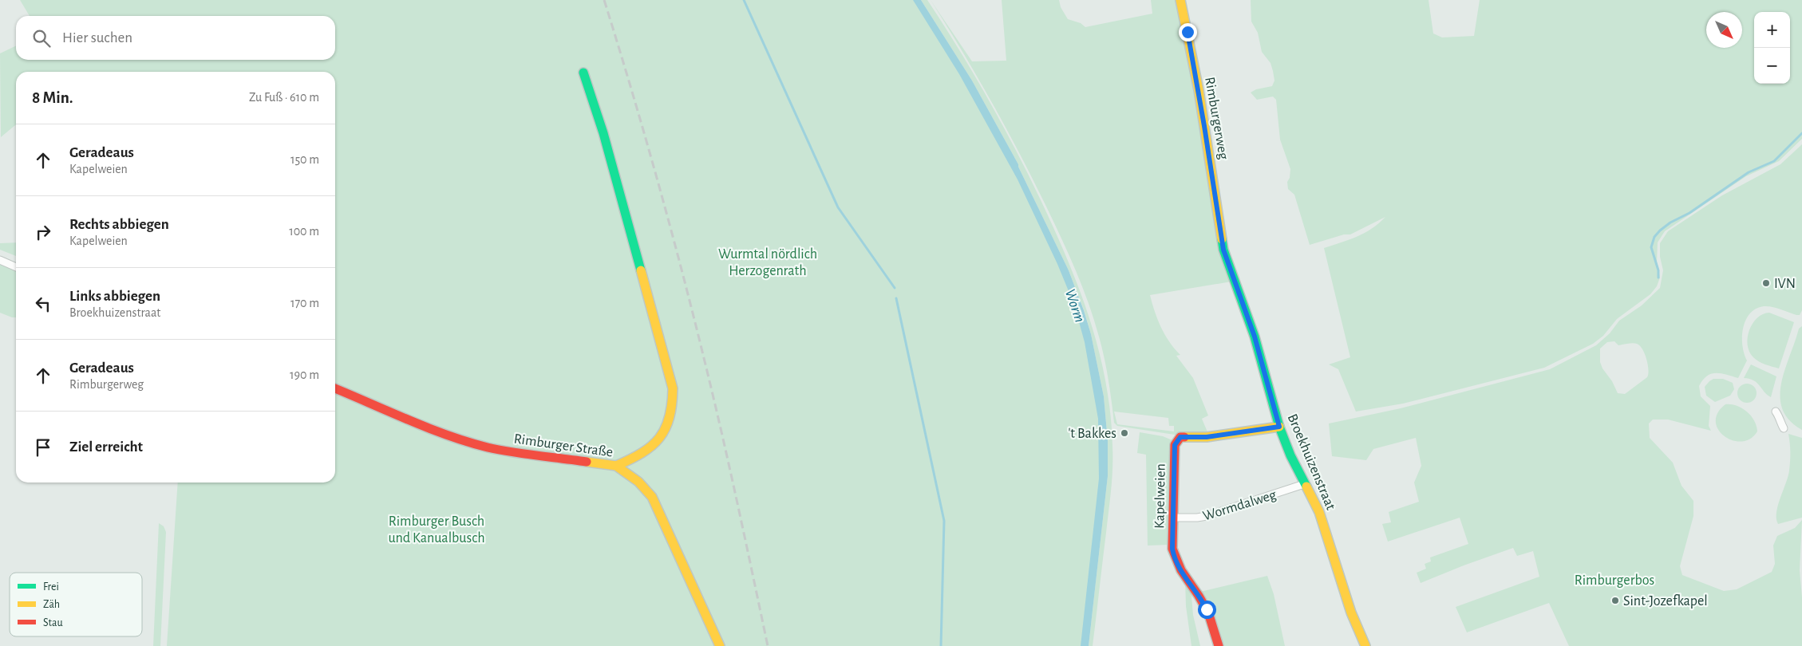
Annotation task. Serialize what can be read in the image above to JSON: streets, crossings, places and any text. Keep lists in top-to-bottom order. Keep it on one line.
{"streets":{"street":["Rimburgerweg","Rimburger Straße","Broekhuizenstraat","Kapelweien","Wormdalweg"]},"crossings":[["Rimburgerweg","Broekhuizenstraat"],["Broekhuizenstraat","Kapelweien"],["Broekhuizenstraat","Wormdalweg"],["Kapelweien","Wormdalweg"]],"water":["Worm"],"parks":["Wurmtal nördlich Herzogenrath","Rimburger Busch und Kanualbusch","Rimburgerbos"],"places":["IVN","'t Bakkes","Sint-Jozefkapel"],"legend":["Frei","Zäh","Stau"],"north":"bottom right","page":{"map_buttons":["+","−"],"search":"Hier suchen","heading":["8 Min.","Zu Fuß · 610 m"],"list":[["Geradeaus","Kapelweien","150 m"],["Rechts abbiegen","Kapelweien","100 m"],["Links abbiegen","Broekhuizenstraat","170 m"],["Geradeaus","Rimburgerweg","190 m"],"Ziel erreicht"]}}
